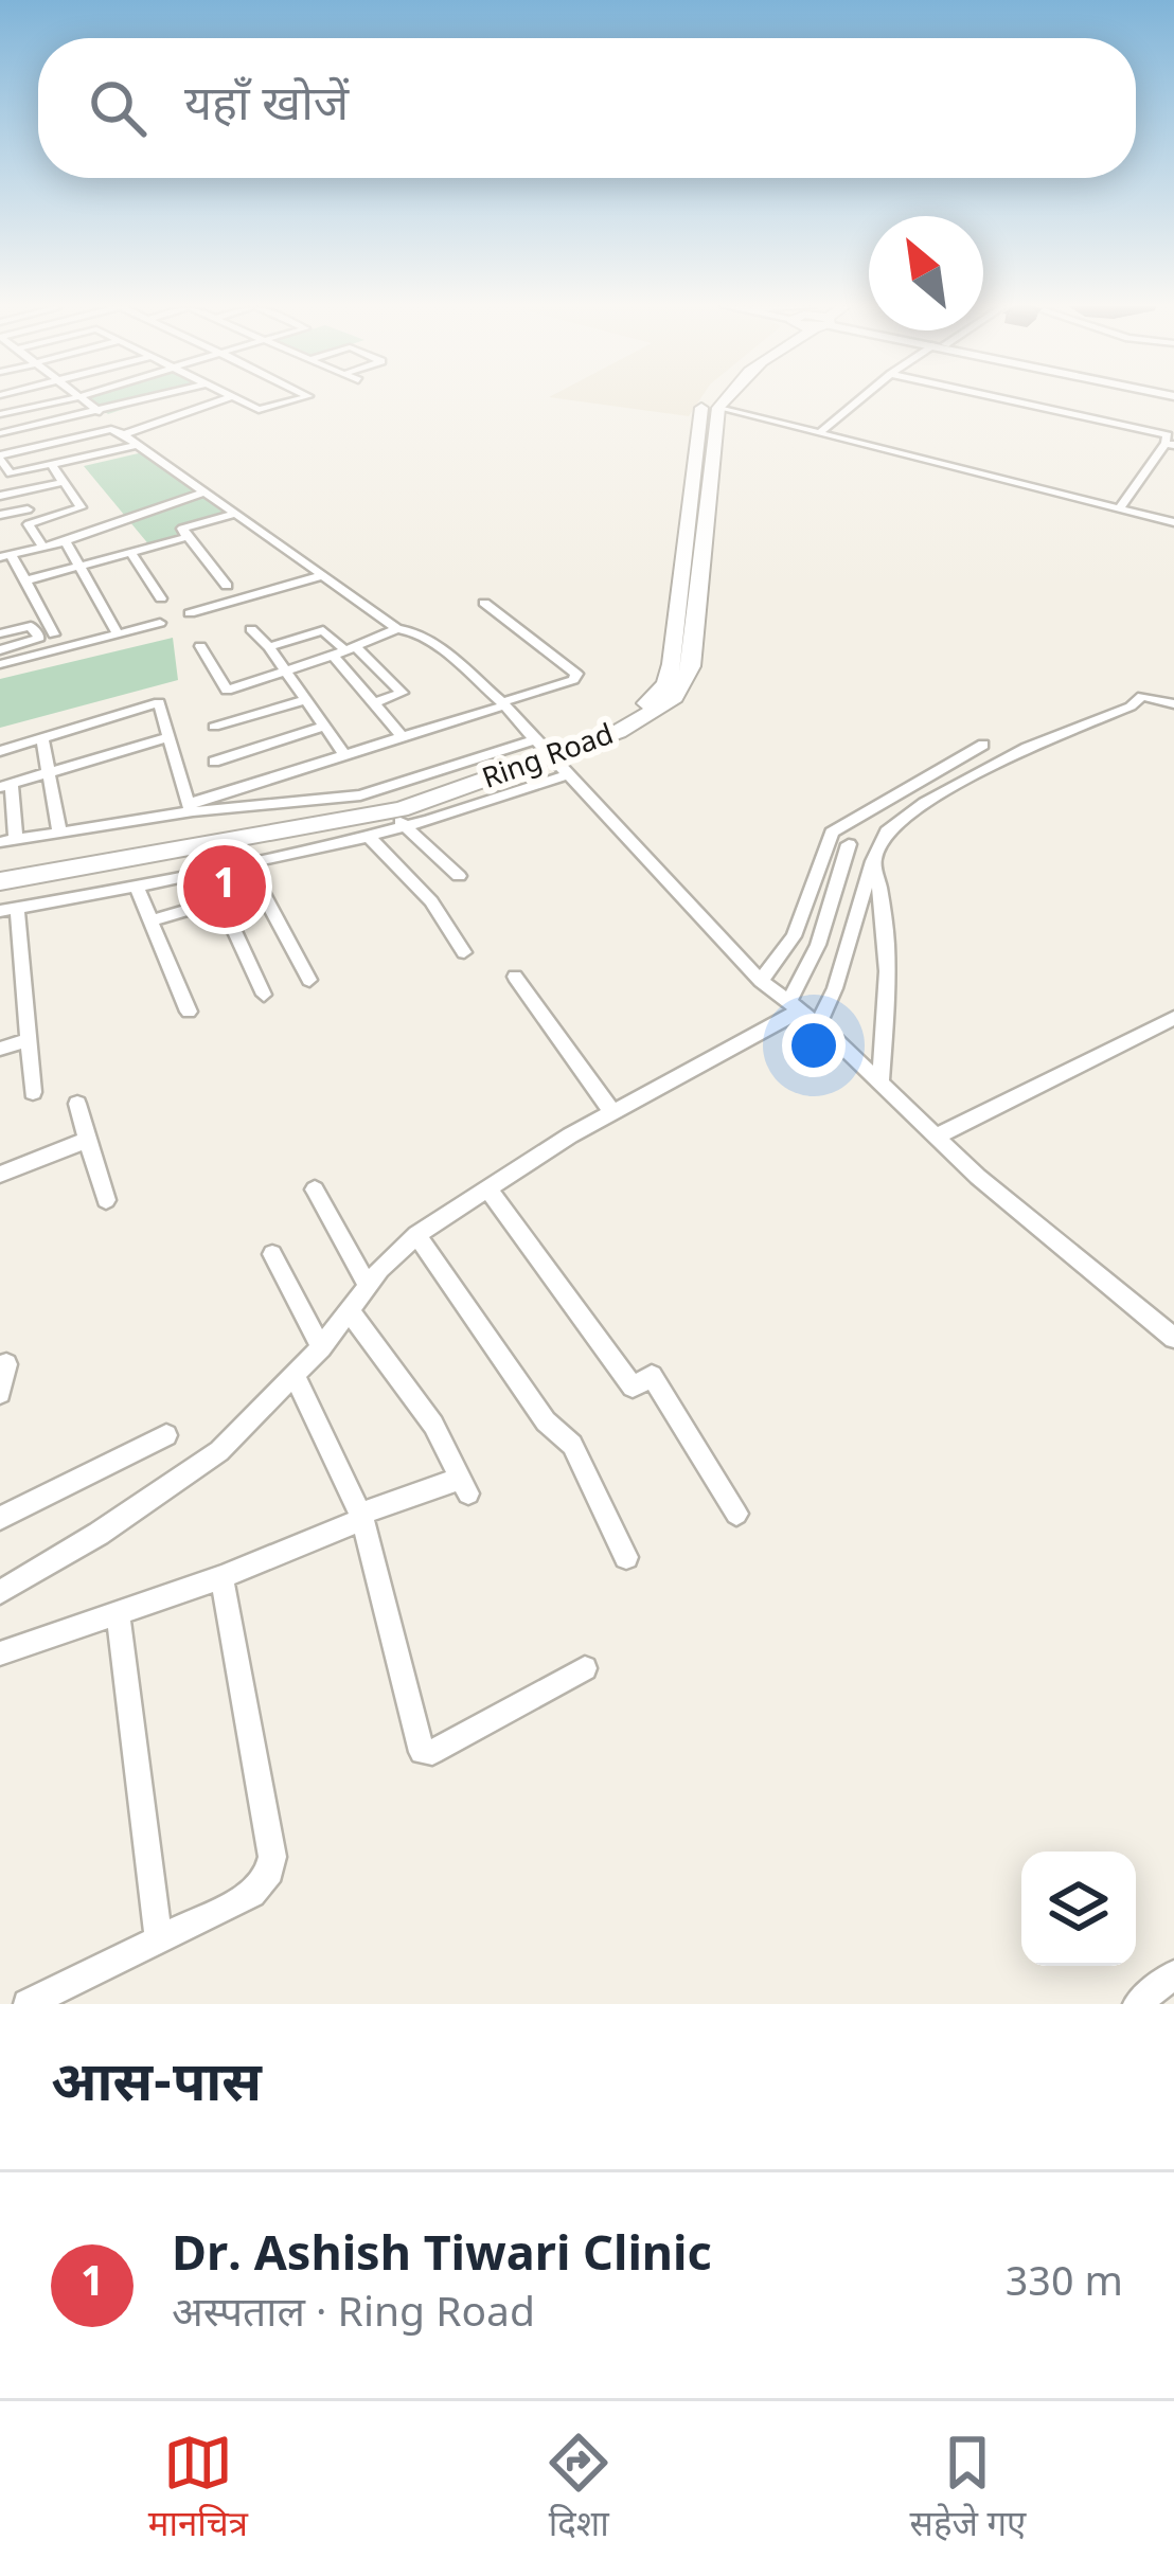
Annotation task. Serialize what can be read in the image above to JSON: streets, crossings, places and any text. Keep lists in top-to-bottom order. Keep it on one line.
{"streets":{"highway":["Ring Road"]},"north":"top left","page":{"search":"यहाँ खोजें","pins":"1","heading":"आस-पास","list":[{"mark":"1","name":"Dr. Ashish Tiwari Clinic","note":"अस्पताल · Ring Road","value":"330 m"}],"nav":["मानचित्र","दिशा","सहेजे गए"]}}
